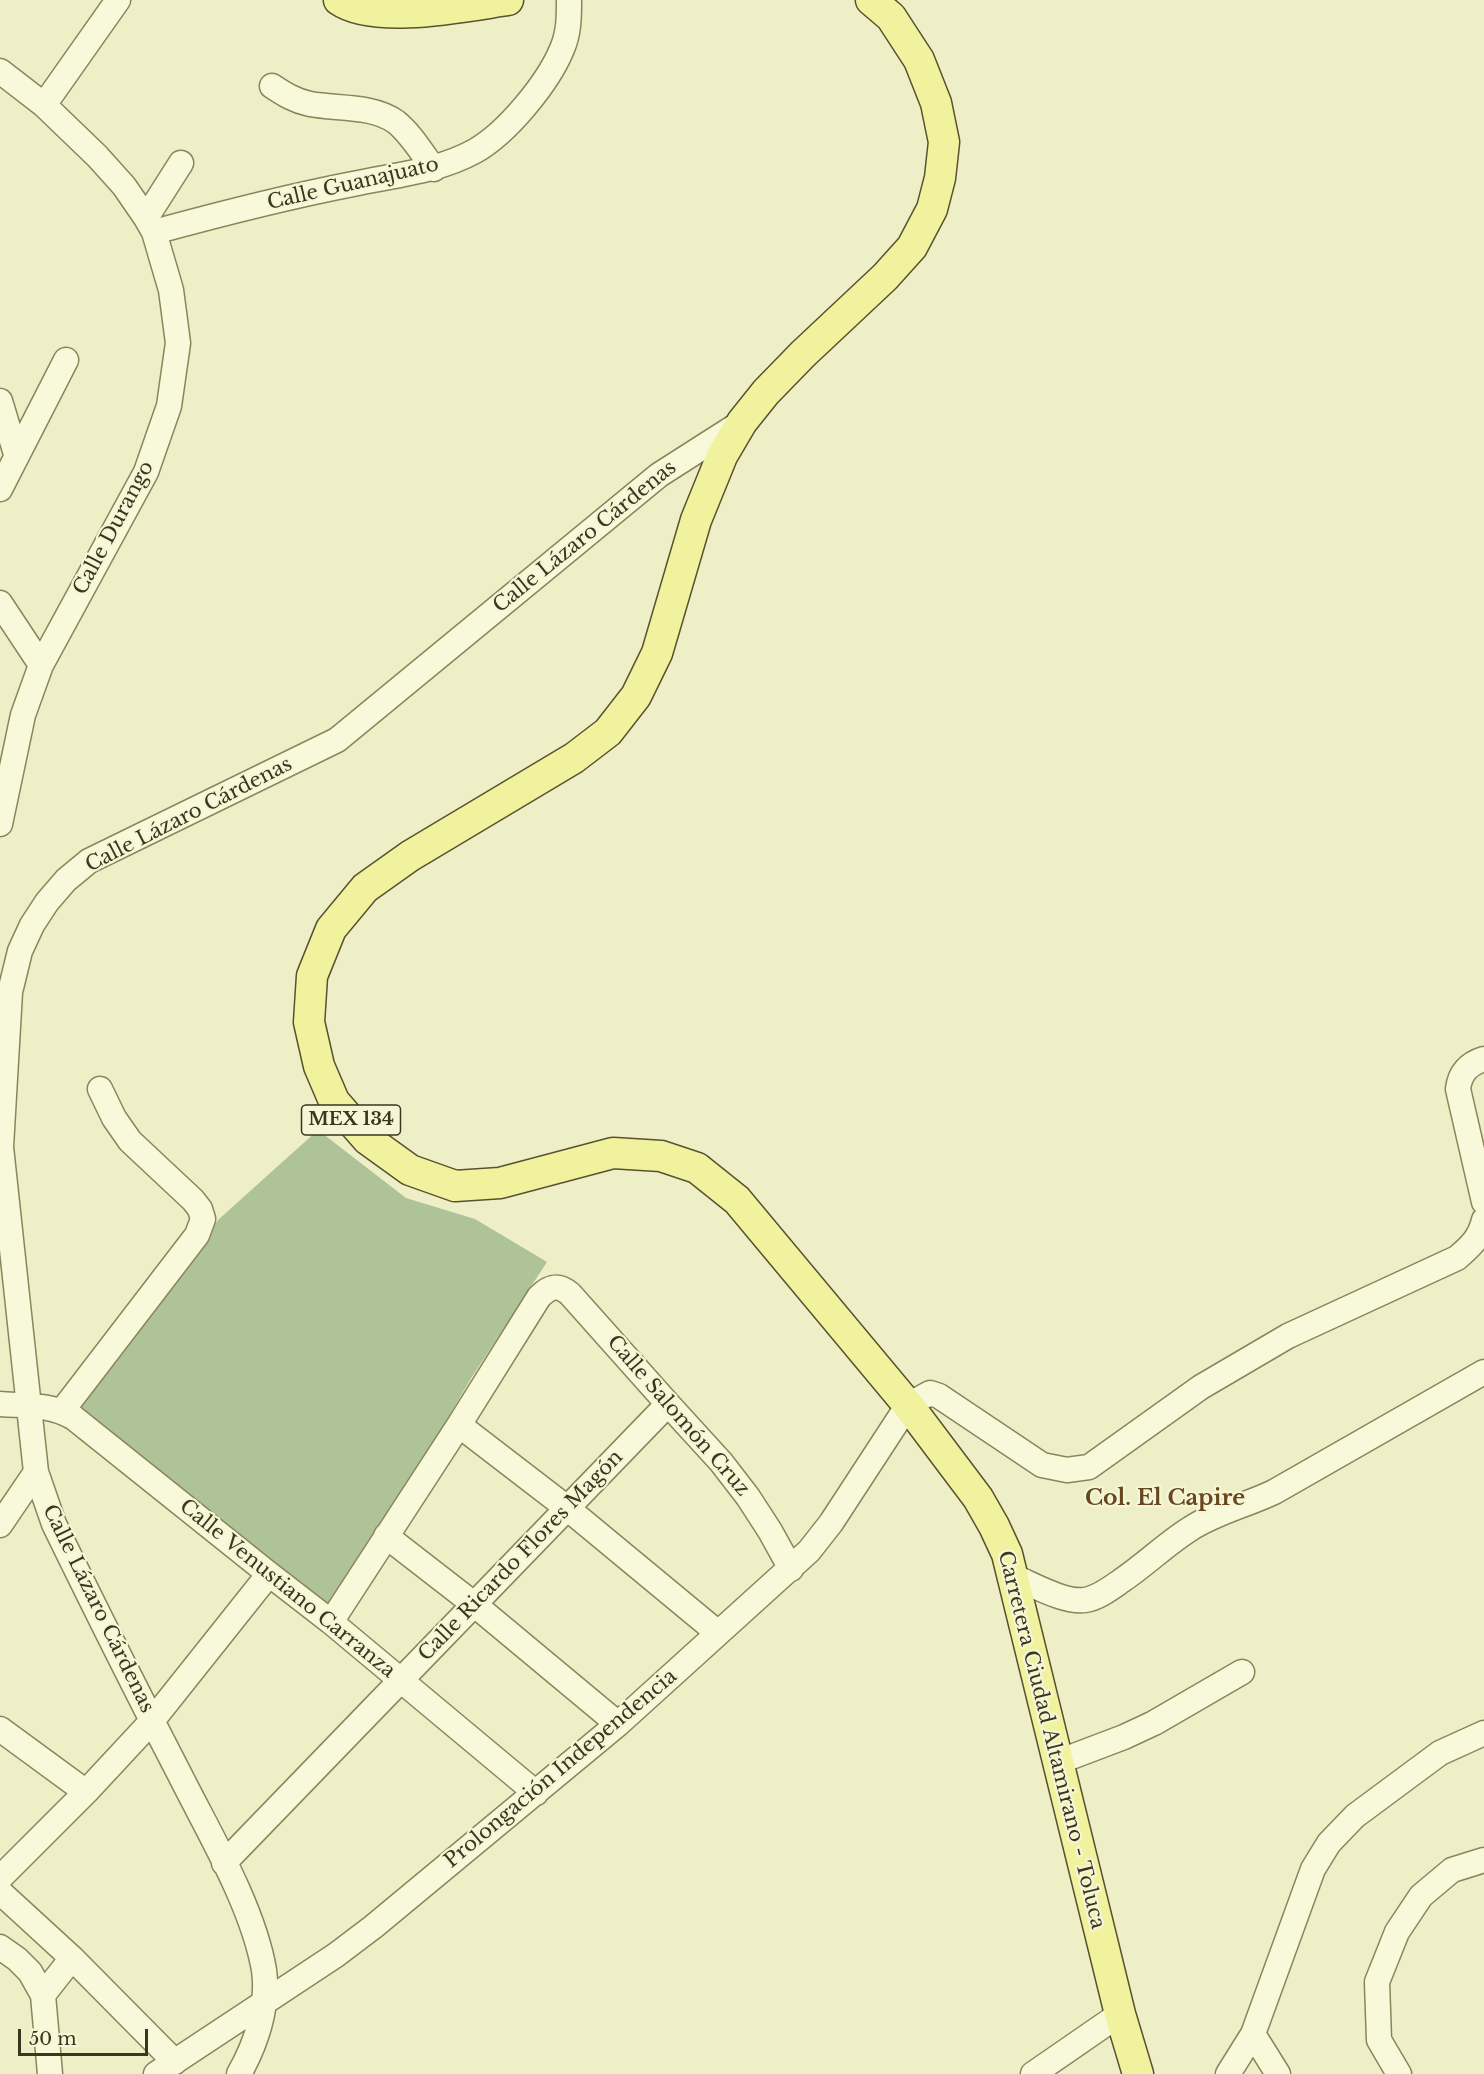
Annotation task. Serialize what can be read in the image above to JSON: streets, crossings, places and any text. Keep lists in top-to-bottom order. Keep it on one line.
{"streets":{"main road":["MEX 134","Carretera Ciudad Altamirano - Toluca"],"street":["Calle Guanajuato","Calle Durango","Calle Lázaro Cárdenas","Calle Salomón Cruz","Calle Ricardo Flores Magón","Calle Venustiano Carranza","Prolongación Independencia"]},"crossings":[["Calle Guanajuato","Calle Durango"],["Calle Lázaro Cárdenas","Calle Ricardo Flores Magón"],["Calle Lázaro Cárdenas","Calle Venustiano Carranza"],["Calle Lázaro Cárdenas","Carretera Ciudad Altamirano - Toluca"],["Calle Lázaro Cárdenas","Prolongación Independencia"],["Calle Salomón Cruz","Calle Ricardo Flores Magón"],["Calle Salomón Cruz","Prolongación Independencia"],["Calle Ricardo Flores Magón","Calle Venustiano Carranza"],["Calle Venustiano Carranza","Prolongación Independencia"],["Carretera Ciudad Altamirano - Toluca","Prolongación Independencia"]],"districts":["Col. El Capire"],"scale_bar":"50 m"}
